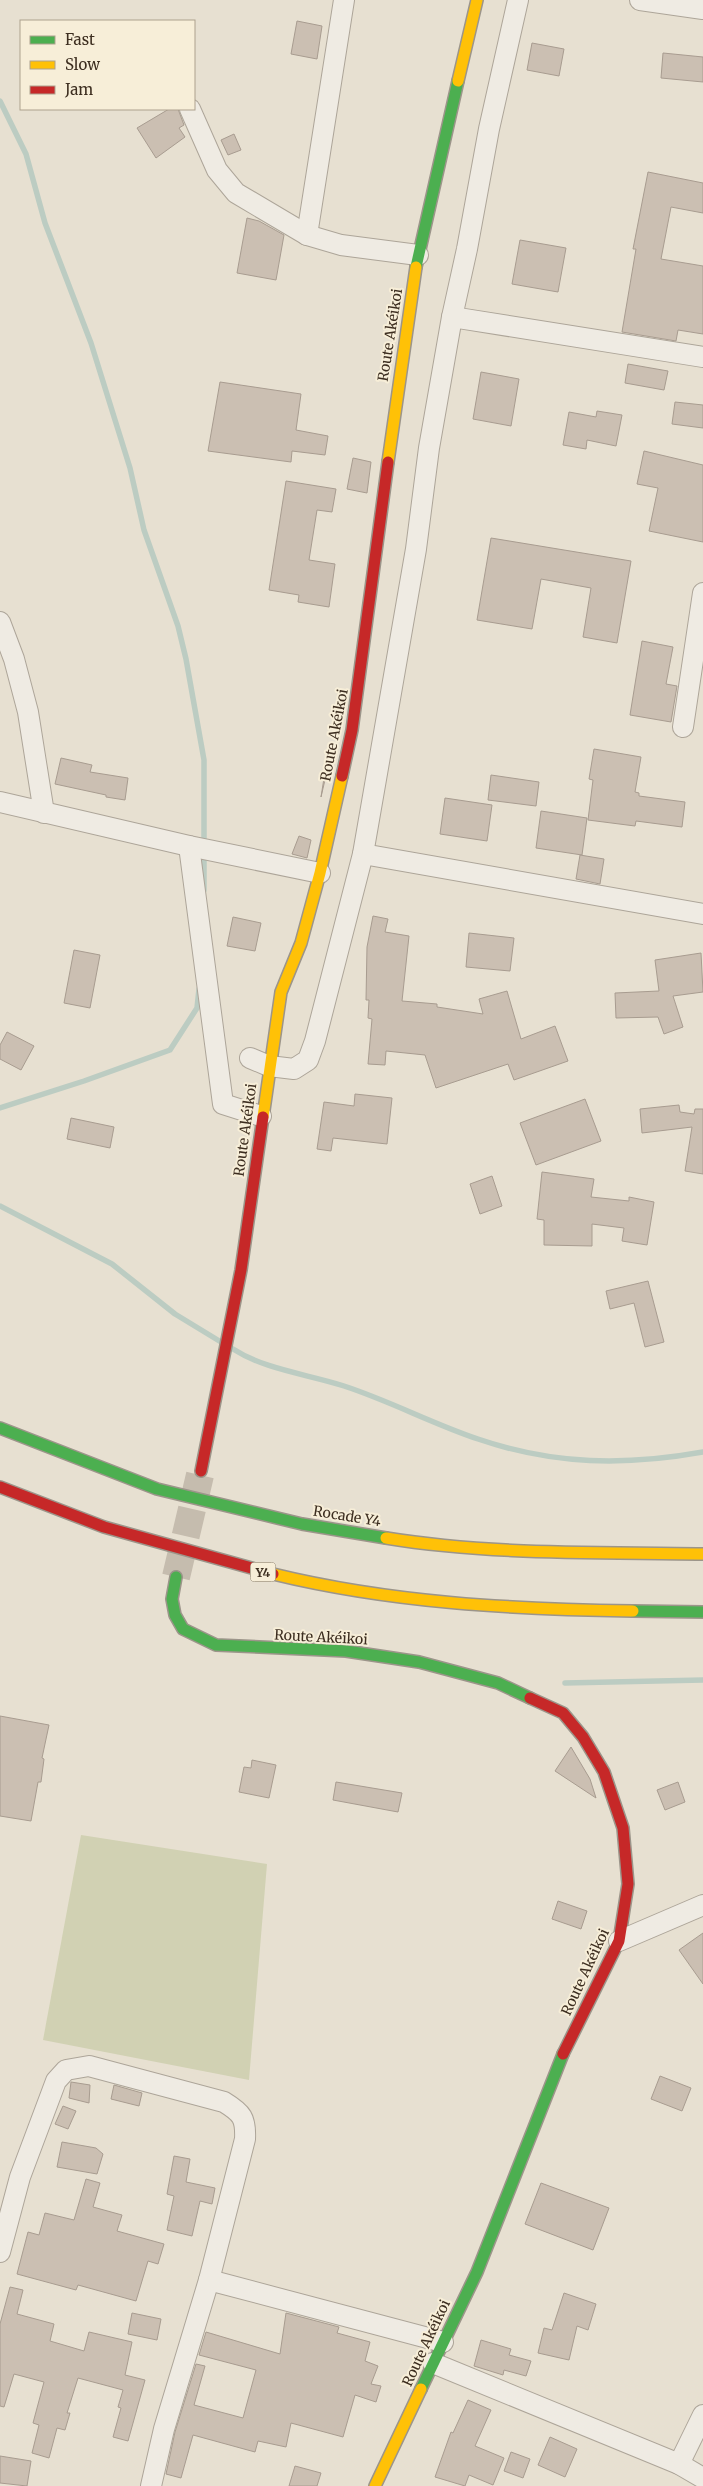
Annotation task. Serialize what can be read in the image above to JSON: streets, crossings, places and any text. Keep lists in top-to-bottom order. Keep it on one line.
{"streets":{"main road":["Route Akéikoi","Rocade Y4","Y4"]},"legend":["Fast","Slow","Jam"]}
